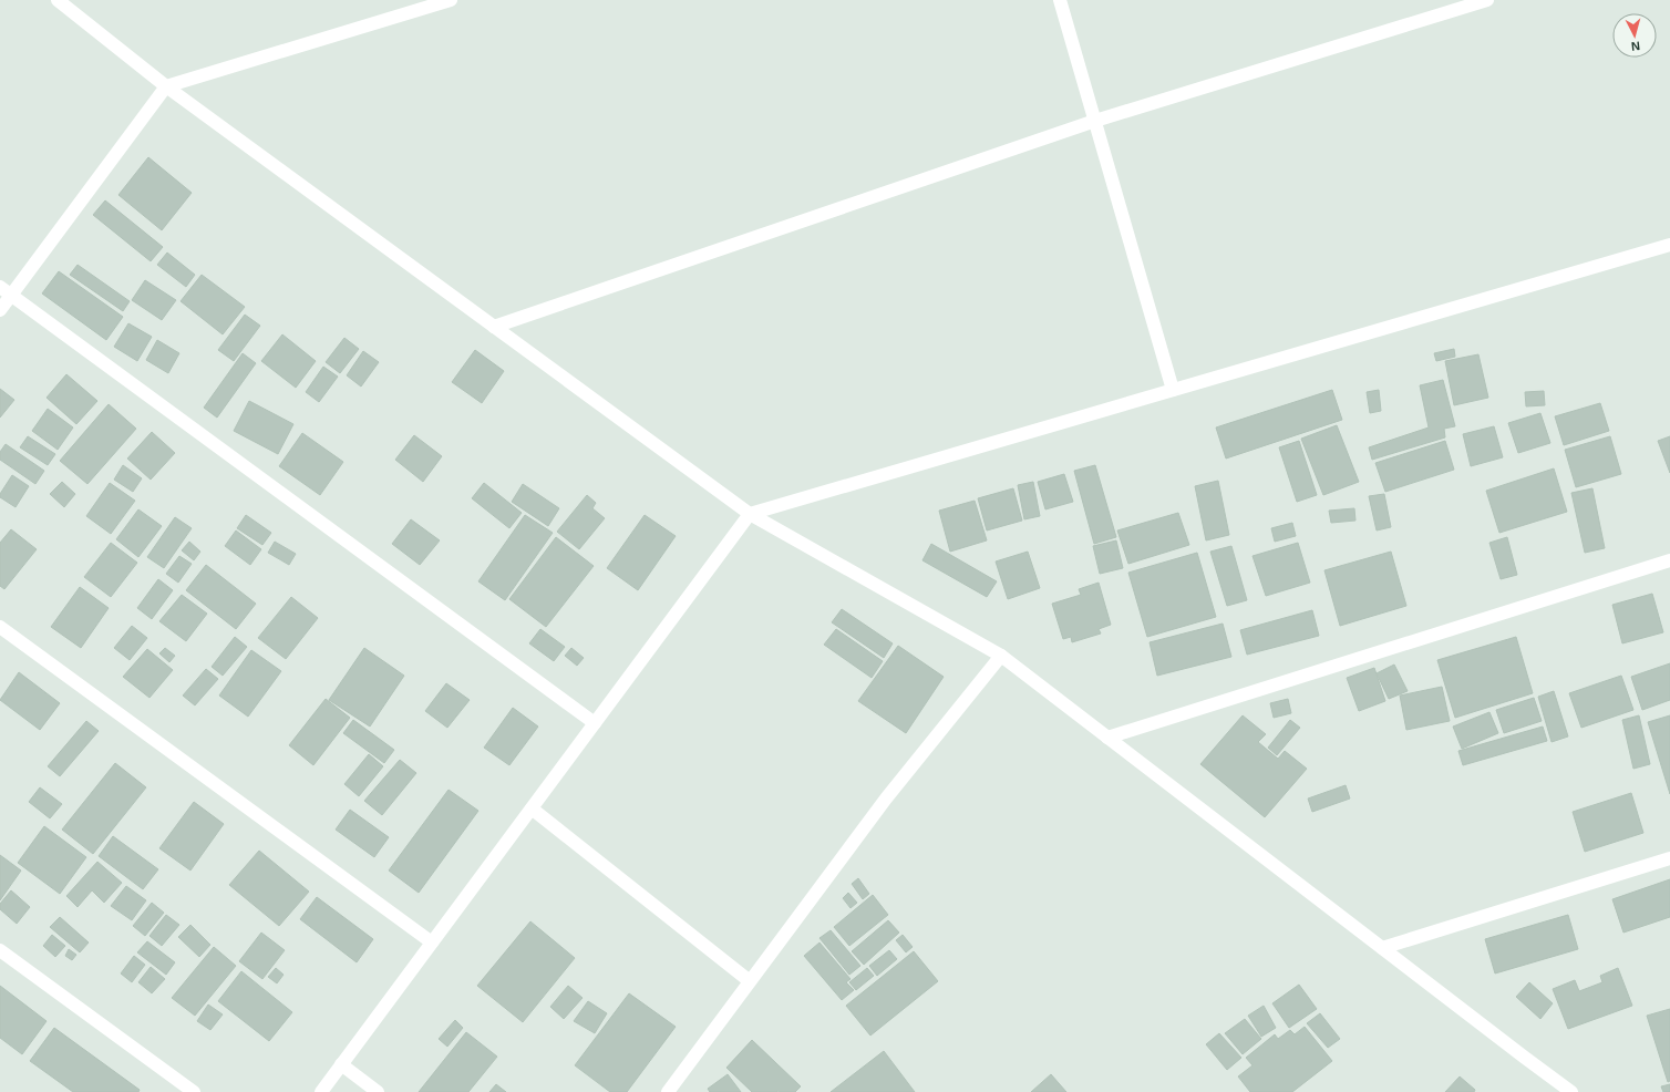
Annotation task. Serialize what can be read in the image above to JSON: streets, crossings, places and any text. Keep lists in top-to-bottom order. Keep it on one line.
{"north":"bottom"}
